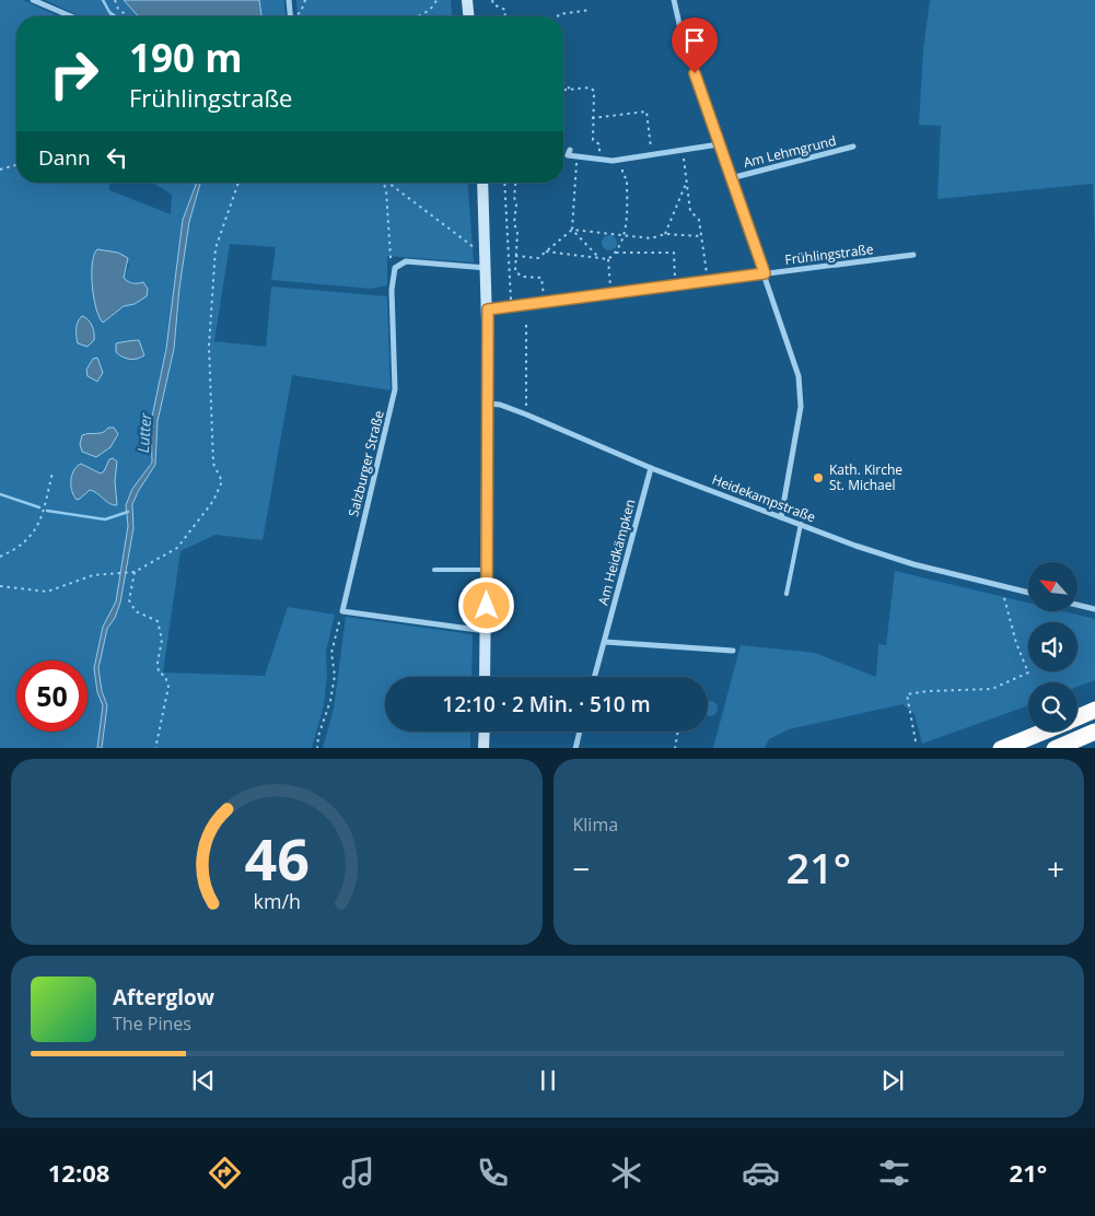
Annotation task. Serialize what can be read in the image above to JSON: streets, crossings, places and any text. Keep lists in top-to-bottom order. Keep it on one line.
{"streets":{"street":["Am Lehmgrund","Frühlingstraße","Salzburger Straße","Heidekampstraße","Am Heidkämpken"]},"crossings":[["Heidekampstraße","Am Heidkämpken"]],"water":["Lutter"],"places":["Kath. Kirche St. Michael"],"north":"top left","page":{"turn":["190 m","Frühlingstraße"],"then":"Dann","limit":"50","trip":"12:10 · 2 Min. · 510 m","tile":"Klima","heat":["−","21°","+"],"song":["Afterglow","The Pines"],"tabs":["12:08","21°"],"gauge":["46","km/h"]}}
